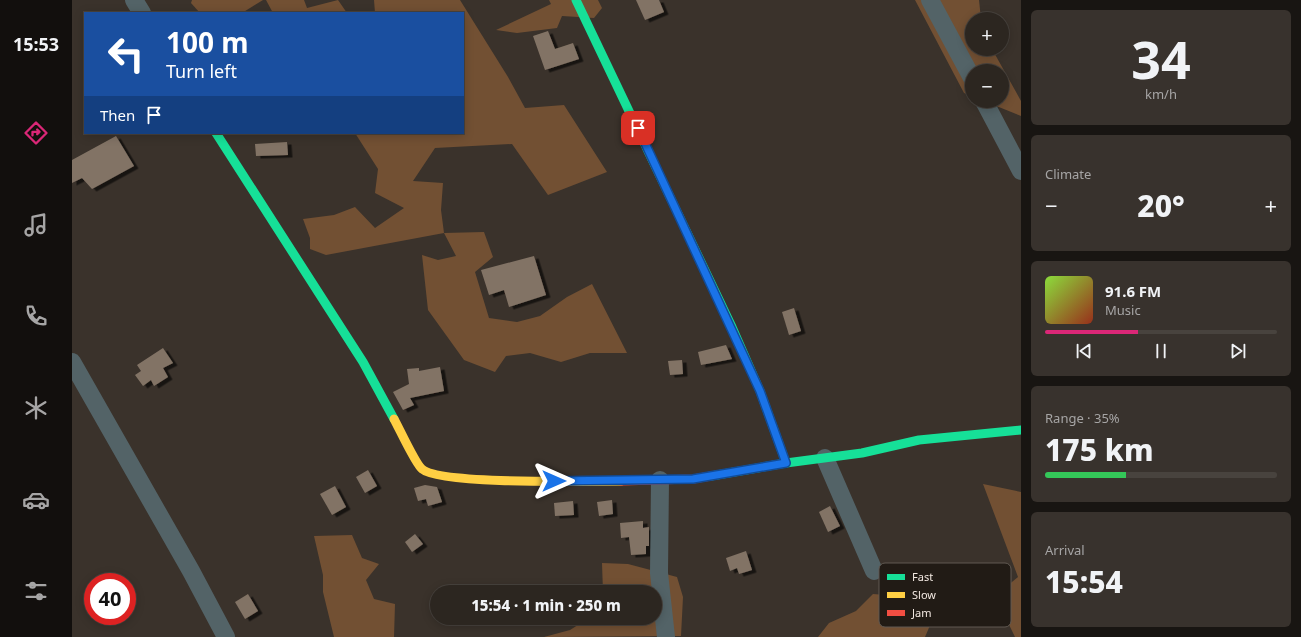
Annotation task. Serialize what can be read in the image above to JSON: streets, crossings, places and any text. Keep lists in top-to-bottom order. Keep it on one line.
{"legend":["Fast","Slow","Jam"],"page":{"tabs":"15:53","tile":[["34","km/h"],"Climate",["Range · 35%","175 km"],["Arrival","15:54"]],"map_buttons":["+","−"],"turn":["100 m","Turn left"],"then":"Then","heat":["−","20°","+"],"song":["91.6 FM","Music"],"limit":"40","trip":"15:54 · 1 min · 250 m"}}
